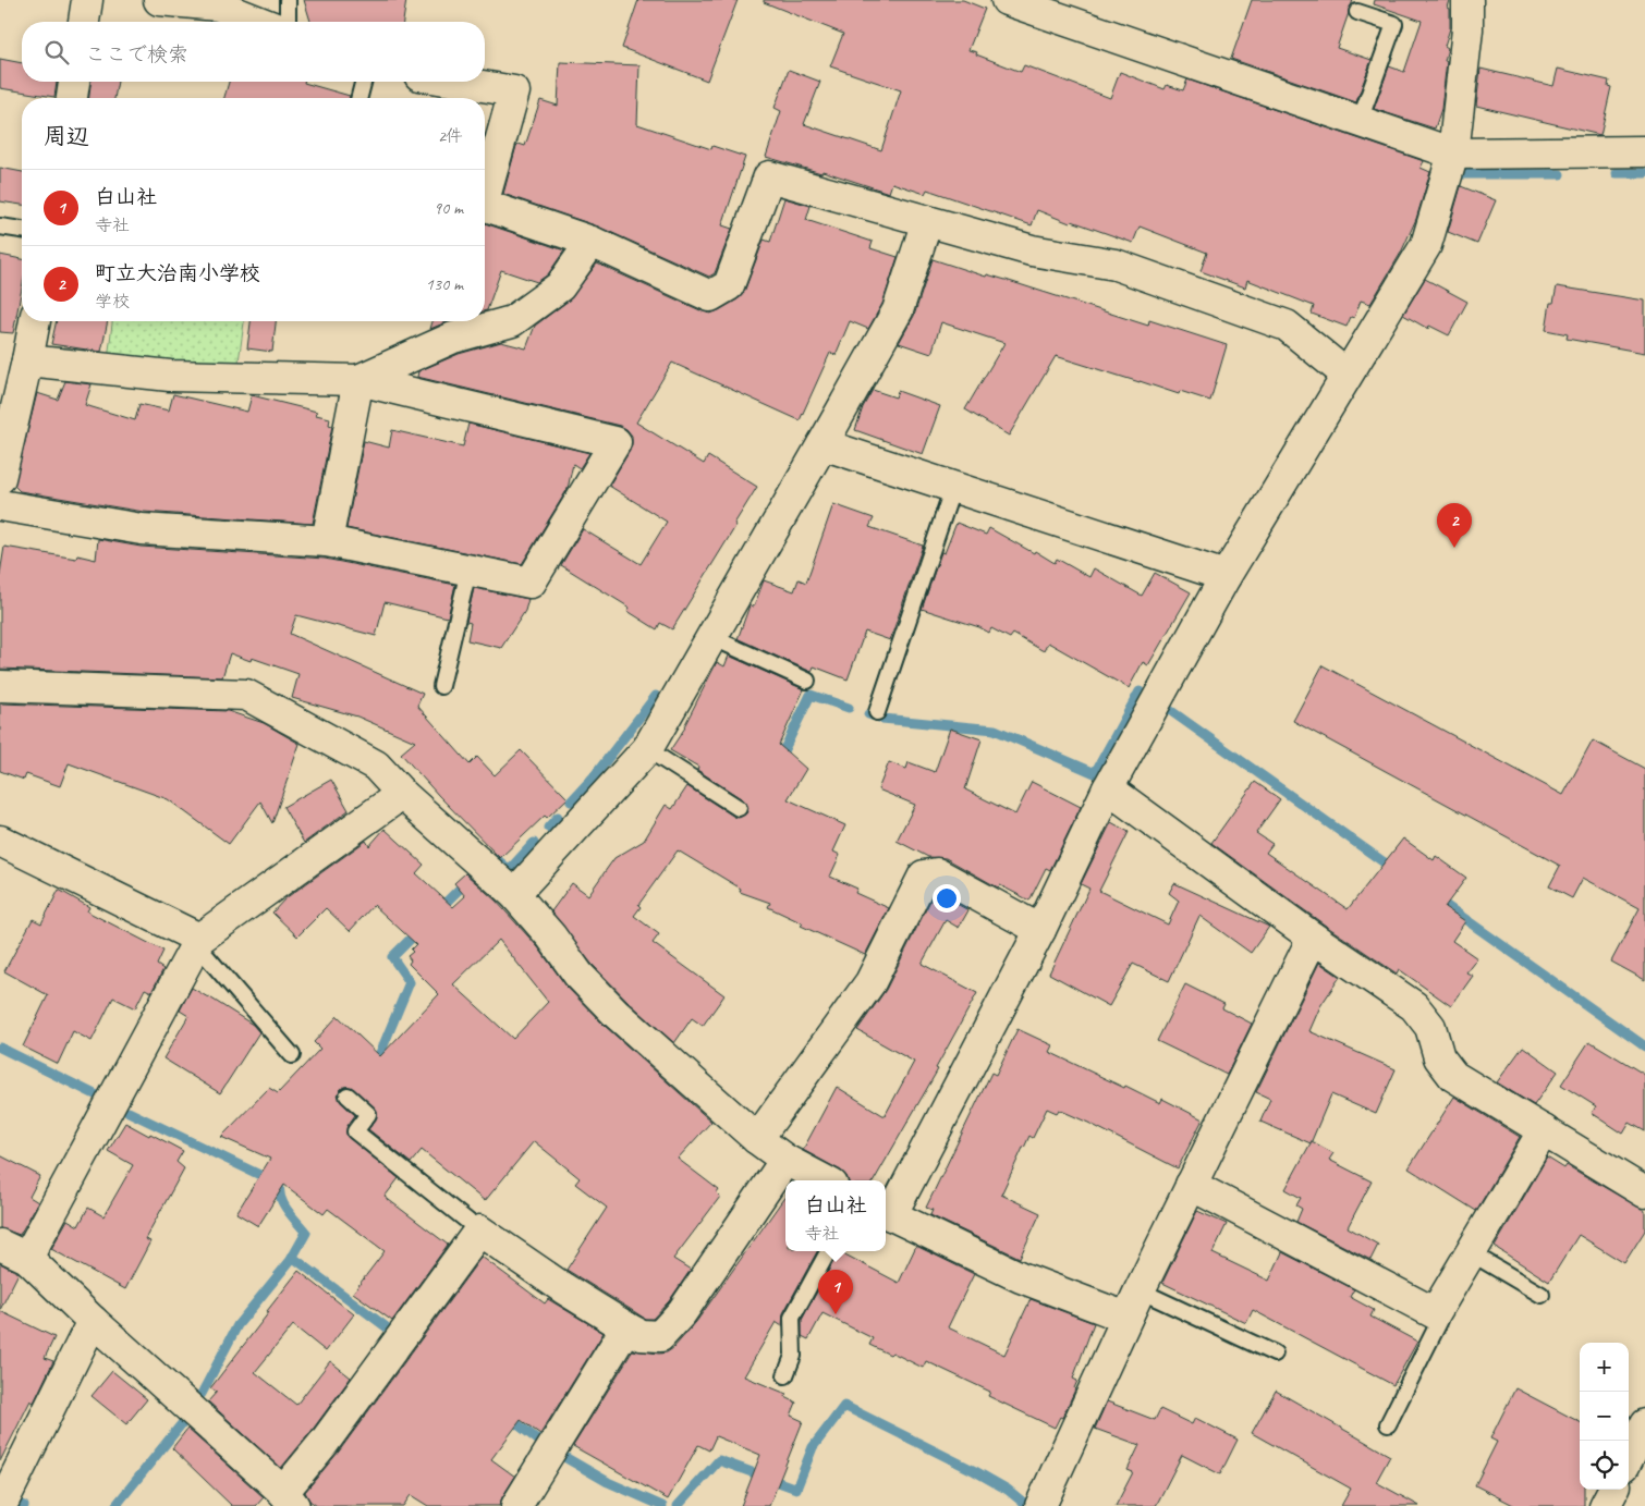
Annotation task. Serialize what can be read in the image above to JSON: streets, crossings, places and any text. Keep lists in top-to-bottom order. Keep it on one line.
{"page":{"search":"ここで検索","heading":["周辺","2件"],"list":[{"mark":"1","name":"白山社","note":"寺社","value":"90 m"},{"mark":"2","name":"町立大治南小学校","note":"学校","value":"130 m"}],"pins":["2","1"],"popup":["白山社","寺社"],"map_buttons":["+","−"]}}
